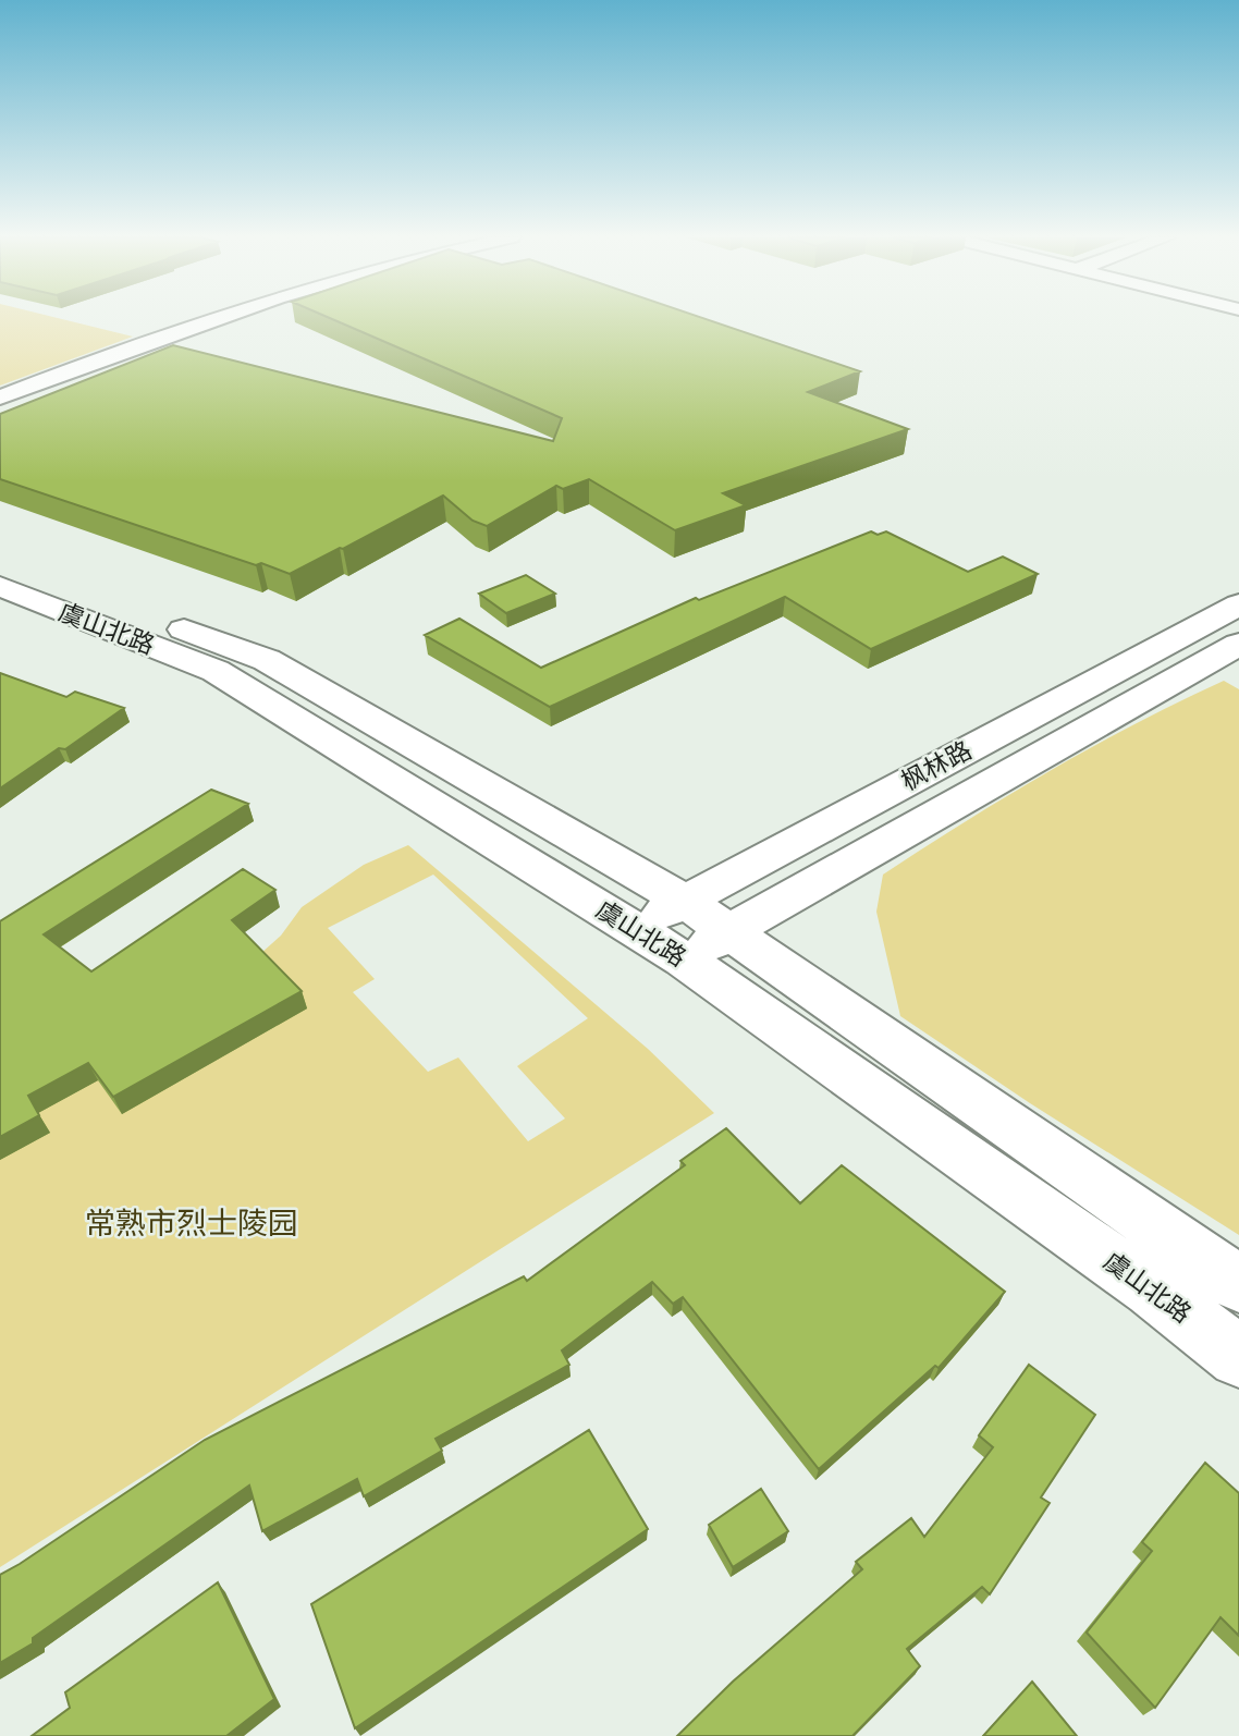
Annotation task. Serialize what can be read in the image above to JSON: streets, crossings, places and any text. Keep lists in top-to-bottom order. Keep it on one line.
{"streets":{"main road":["虞山北路","枫林路"]},"crossings":[["虞山北路","枫林路"]],"parks":["常熟市烈士陵园"]}
